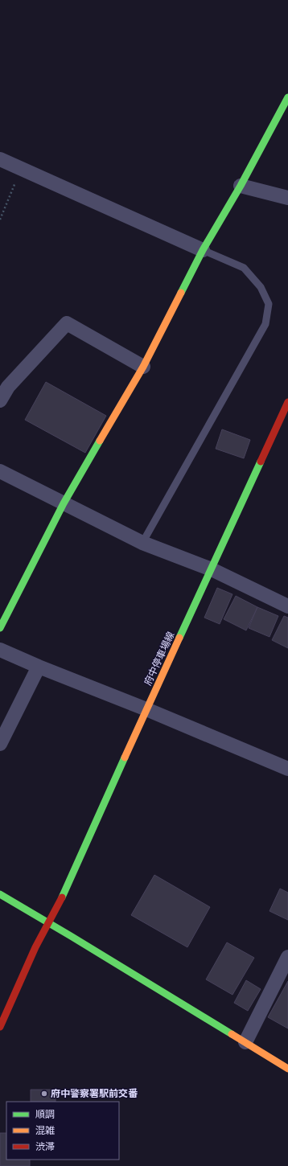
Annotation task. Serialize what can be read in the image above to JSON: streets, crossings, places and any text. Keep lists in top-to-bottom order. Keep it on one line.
{"streets":{"street":["府中停車場線"]},"places":["府中警察署駅前交番"],"legend":["順調","混雑","渋滞"]}
